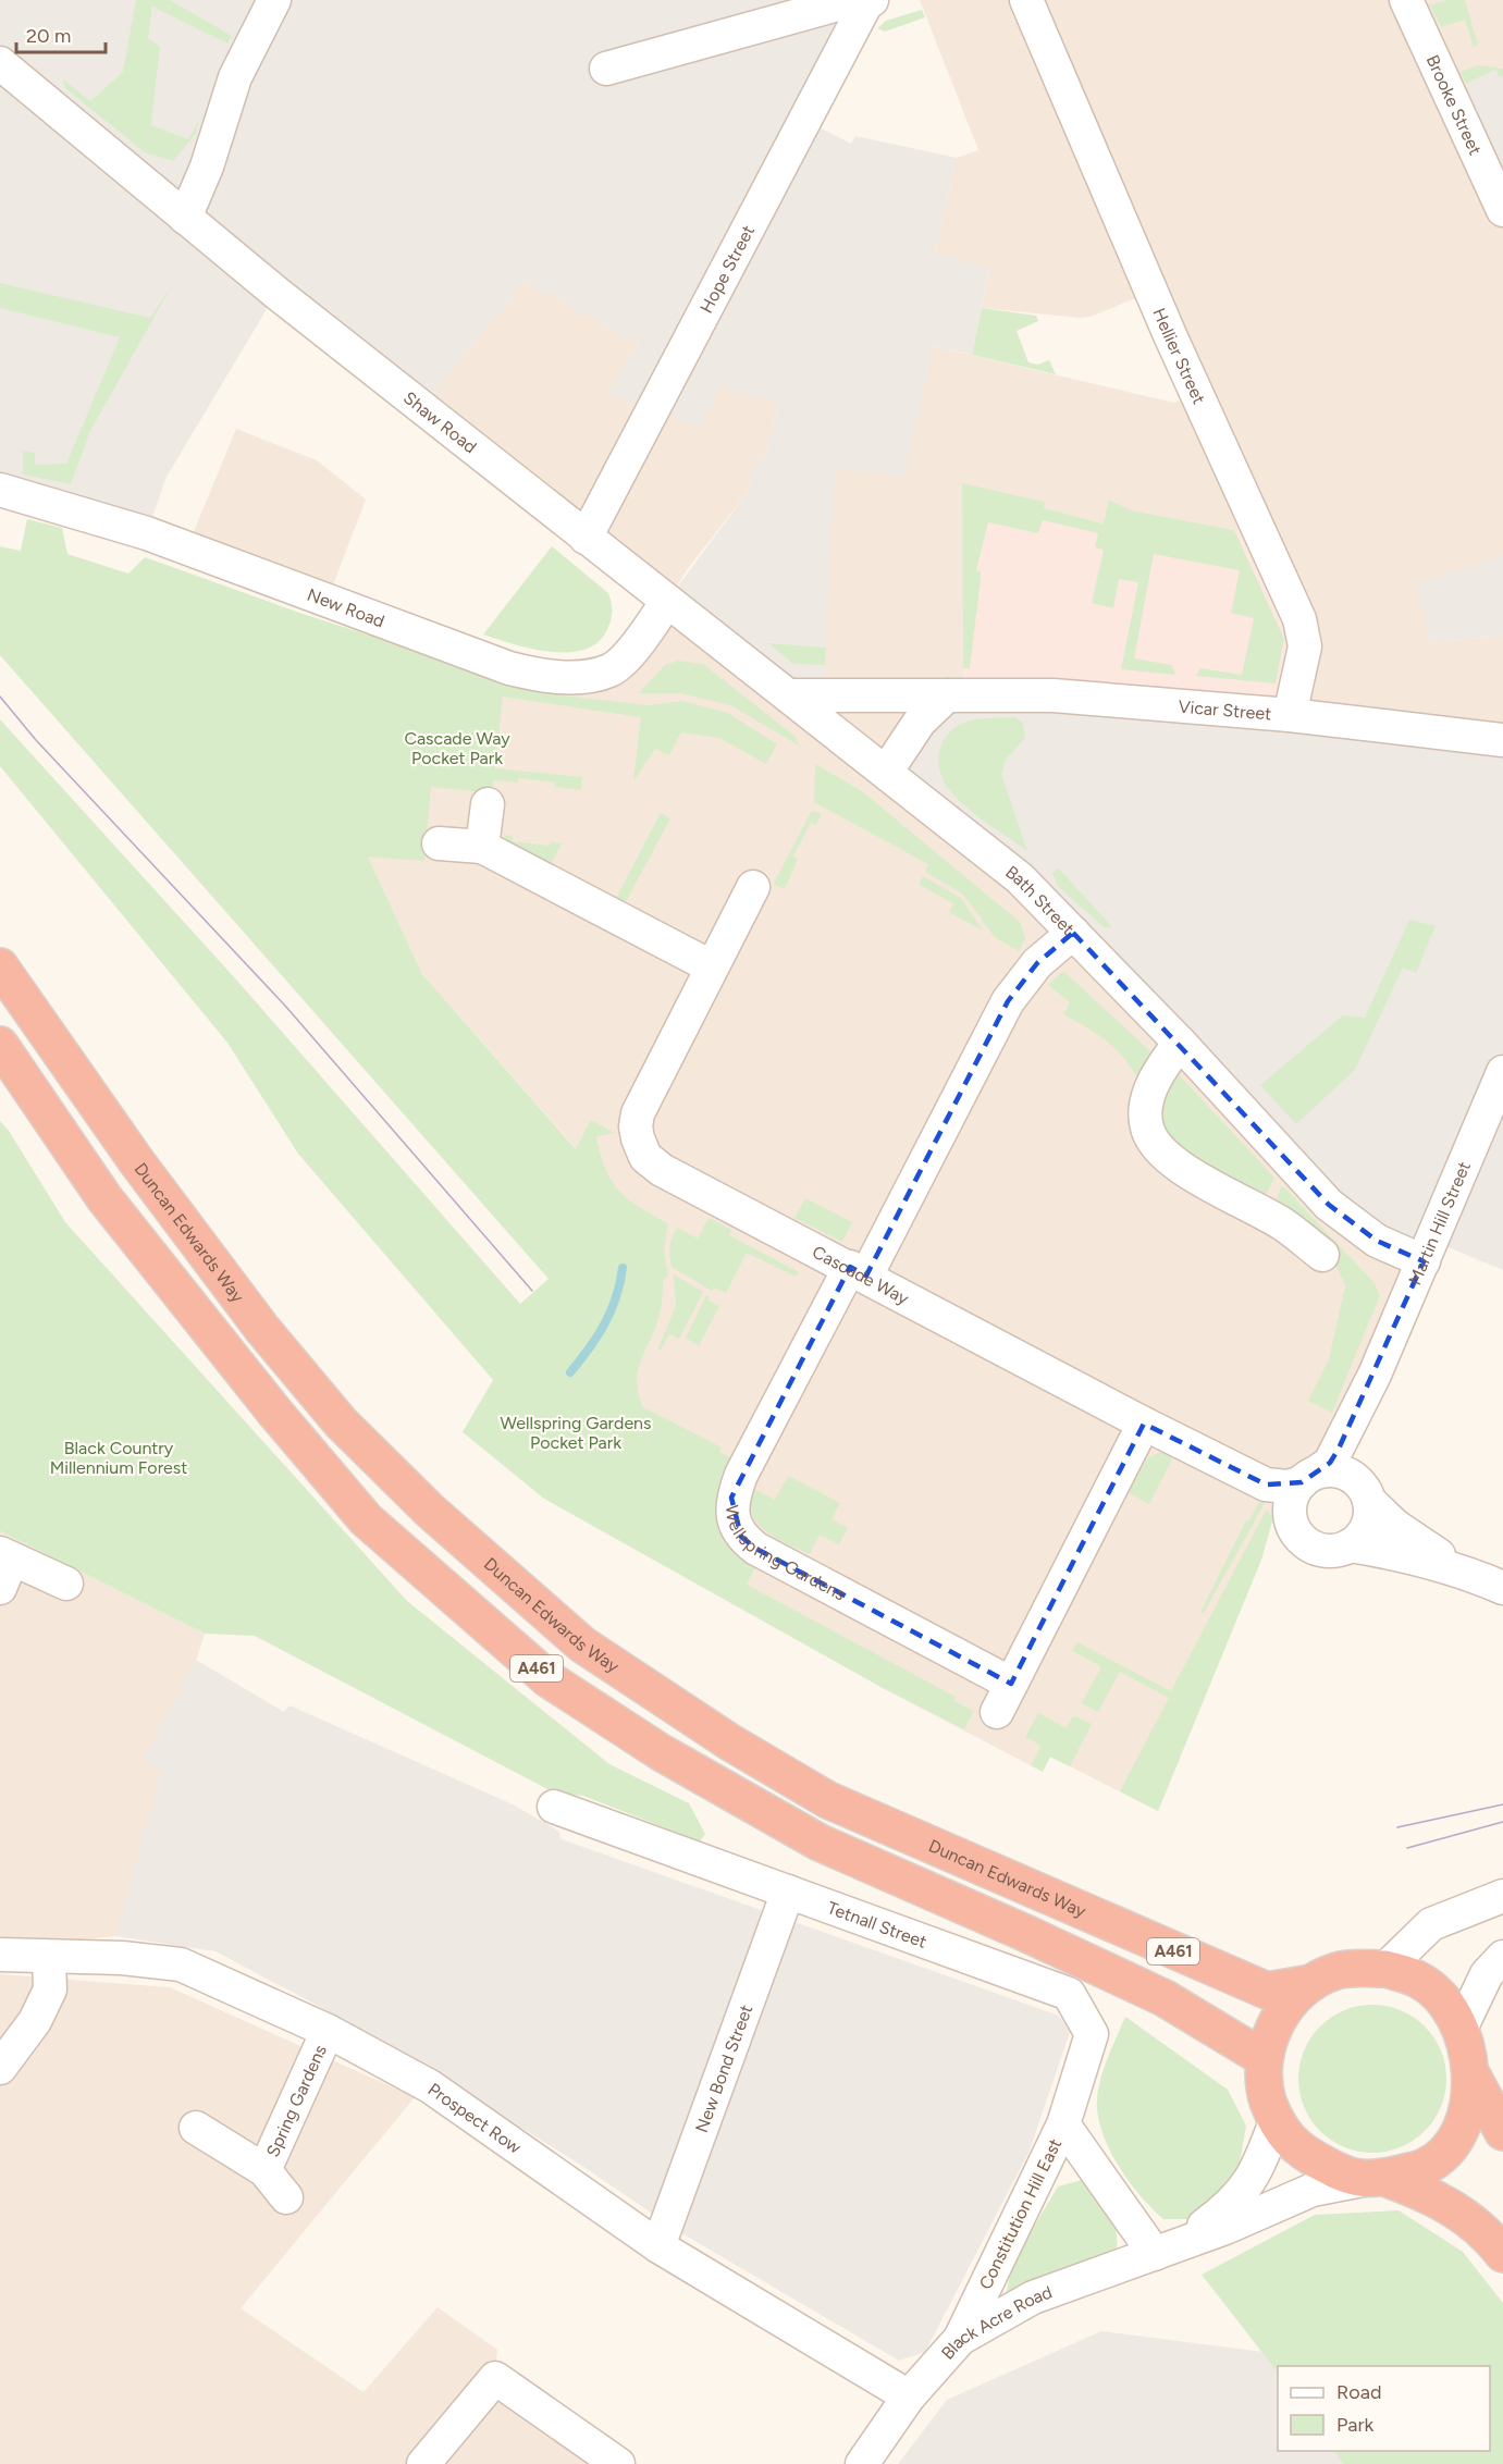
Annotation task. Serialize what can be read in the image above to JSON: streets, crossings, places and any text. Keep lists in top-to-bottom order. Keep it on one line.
{"streets":{"highway":["Duncan Edwards Way","A461"],"street":["Brooke Street","Hope Street","Hellier Street","Shaw Road","New Road","Vicar Street","Bath Street","Martin Hill Street","Cascade Way","Wellspring Gardens","Tetnall Street","New Bond Street","Spring Gardens","Prospect Row","Constitution Hill East","Black Acre Road"]},"crossings":[["Hope Street","Shaw Road"],["Hellier Street","Vicar Street"],["Shaw Road","New Road"],["Shaw Road","Vicar Street"],["Shaw Road","Bath Street"],["Bath Street","Martin Hill Street"],["Bath Street","Wellspring Gardens"],["Martin Hill Street","Cascade Way"],["Duncan Edwards Way","A461"],["Duncan Edwards Way","Black Acre Road"],["Cascade Way","Wellspring Gardens"],["A461","Black Acre Road"],["Tetnall Street","New Bond Street"],["Tetnall Street","Constitution Hill East"],["New Bond Street","Prospect Row"],["Spring Gardens","Prospect Row"],["Prospect Row","Black Acre Road"],["Constitution Hill East","Black Acre Road"]],"parks":["Cascade Way Pocket Park","Wellspring Gardens Pocket Park","Black Country Millennium Forest"],"legend":["Road","Park"],"scale_bar":"20 m"}
